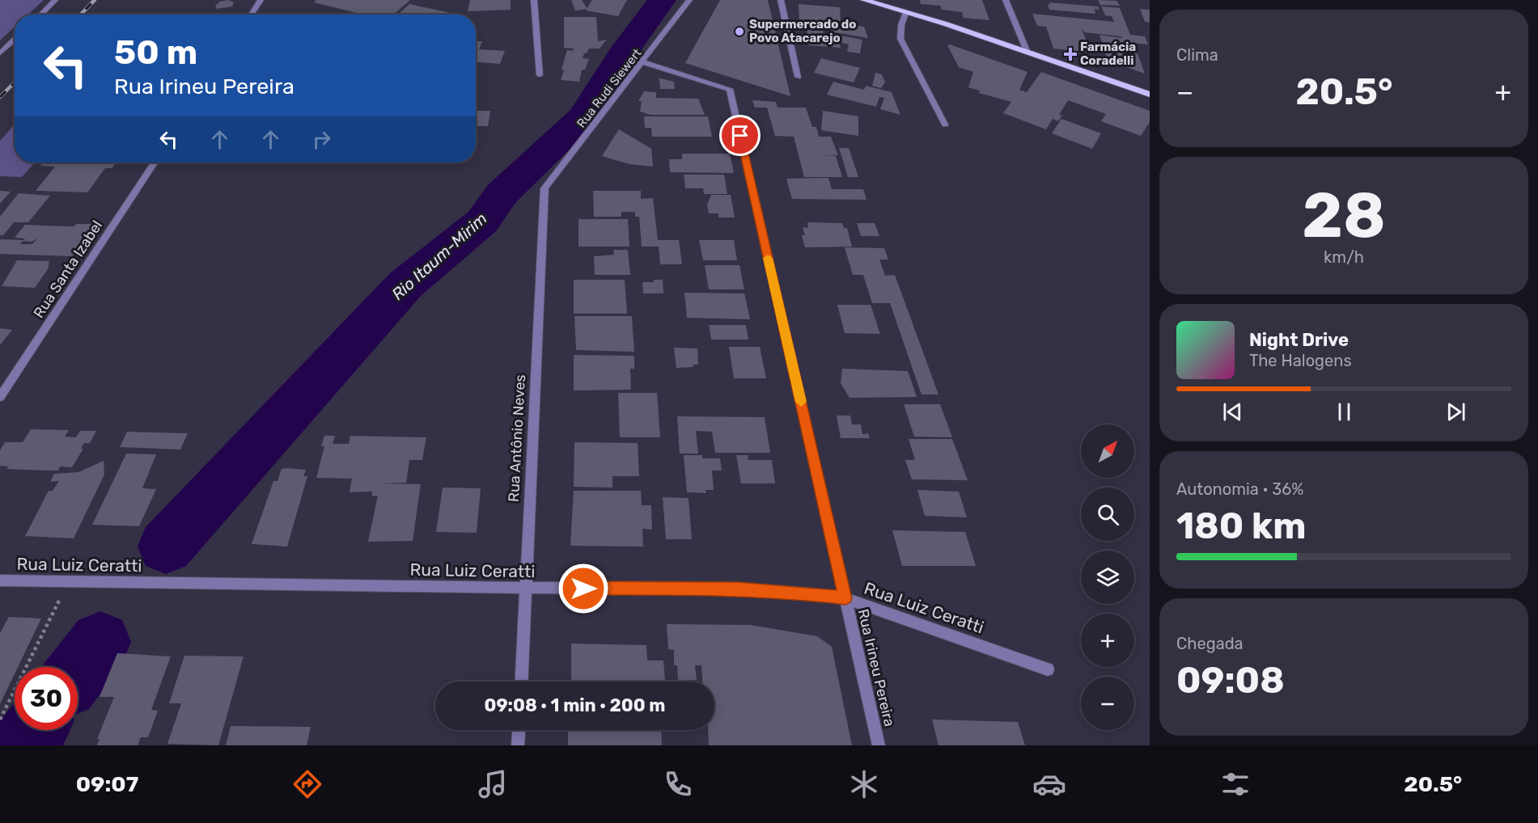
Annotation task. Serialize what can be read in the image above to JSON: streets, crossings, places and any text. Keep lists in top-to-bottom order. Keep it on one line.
{"streets":{"street":["Rua Rudi Siewert","Rua Santa Izabel","Rua Antônio Neves","Rua Luiz Ceratti","Rua Irineu Pereira"]},"crossings":[["Rua Rudi Siewert","Rua Antônio Neves"],["Rua Rudi Siewert","Rua Irineu Pereira"],["Rua Antônio Neves","Rua Luiz Ceratti"],["Rua Luiz Ceratti","Rua Irineu Pereira"]],"water":["Rio Itaum-Mirim"],"places":{"other":["Supermercado do Povo Atacarejo"],"health":["Farmácia Coradelli"]},"north":"top right","page":{"tile":["Clima",["28","km/h"],["Autonomia · 36%","180 km"],["Chegada","09:08"]],"turn":["50 m","Rua Irineu Pereira"],"heat":["−","20.5°","+"],"song":["Night Drive","The Halogens"],"map_buttons":["+","−"],"limit":"30","trip":"09:08 · 1 min · 200 m","tabs":["09:07","20.5°"]}}
